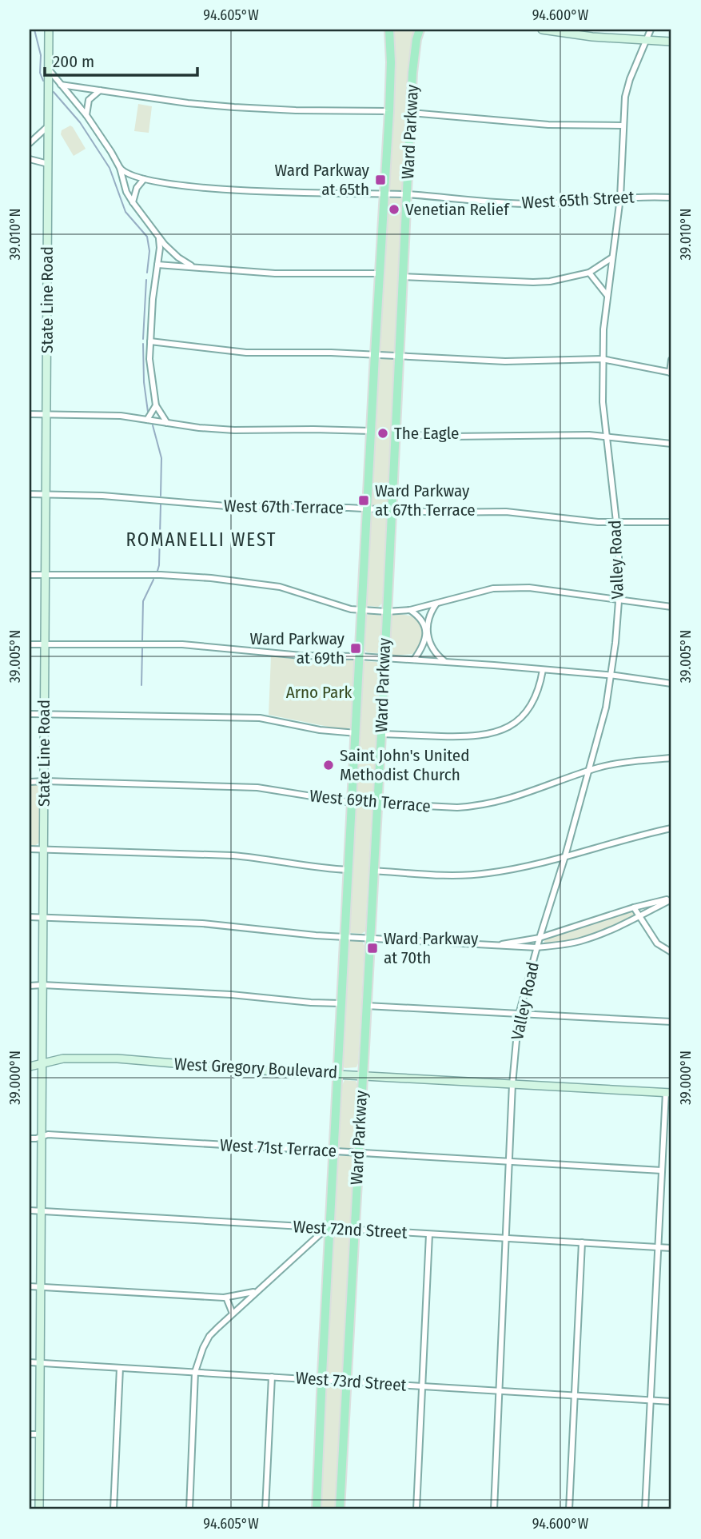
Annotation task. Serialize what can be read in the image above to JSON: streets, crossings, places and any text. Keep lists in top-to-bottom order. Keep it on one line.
{"streets":{"main road":["Ward Parkway","State Line Road","West Gregory Boulevard"],"street":["West 65th Street","West 67th Terrace","Valley Road","West 69th Terrace","West 71st Terrace","West 72nd Street","West 73rd Street"]},"crossings":[["Ward Parkway","West 65th Street"],["Ward Parkway","West 67th Terrace"],["Ward Parkway","West 69th Terrace"],["Ward Parkway","West Gregory Boulevard"],["Ward Parkway","West 71st Terrace"],["Ward Parkway","West 72nd Street"],["Ward Parkway","West 73rd Street"],["West 65th Street","Valley Road"],["State Line Road","West 67th Terrace"],["State Line Road","West 69th Terrace"],["State Line Road","West Gregory Boulevard"],["State Line Road","West 71st Terrace"],["State Line Road","West 72nd Street"],["State Line Road","West 73rd Street"],["West 67th Terrace","Valley Road"],["Valley Road","West 69th Terrace"],["Valley Road","West Gregory Boulevard"],["Valley Road","West 71st Terrace"],["Valley Road","West 72nd Street"],["Valley Road","West 73rd Street"]],"districts":["ROMANELLI WEST"],"parks":["Arno Park"],"places":{"transit":["Ward Parkway at 65th","Ward Parkway at 67th Terrace","Ward Parkway at 69th","Ward Parkway at 70th"],"other":["Venetian Relief","The Eagle","Saint John's United Methodist Church"]},"scale_bar":"200 m","coordinates":["94.605°W","94.600°W","39.010°N","39.005°N","39.000°N"]}
